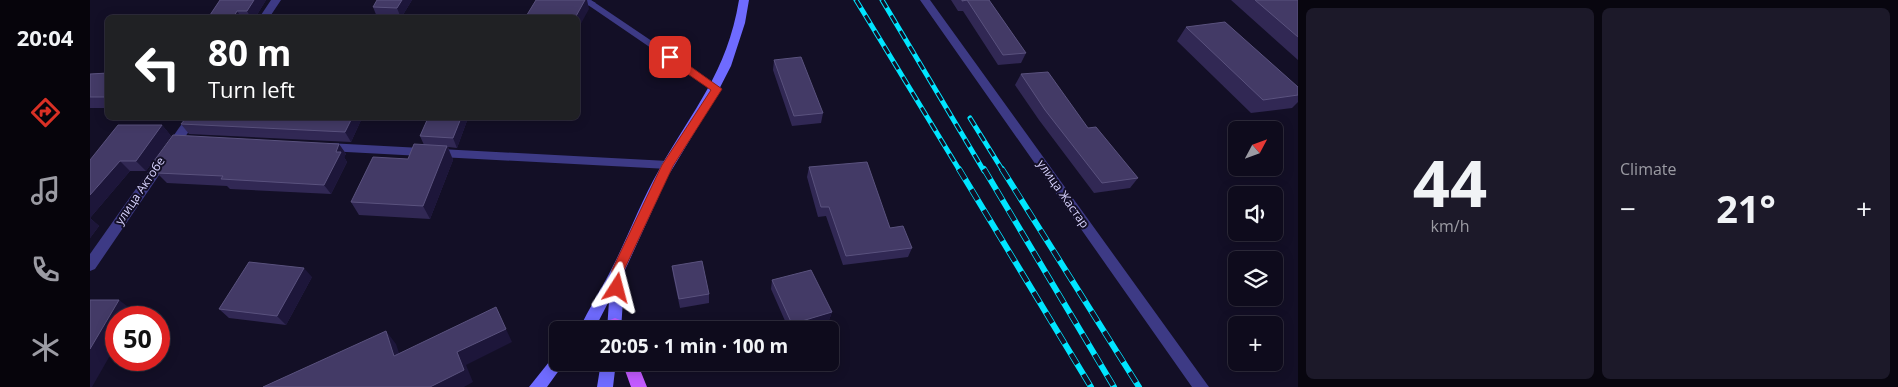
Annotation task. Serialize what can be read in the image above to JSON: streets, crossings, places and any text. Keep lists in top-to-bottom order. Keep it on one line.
{"streets":{"street":["улица Актобе","улица Жастар"]},"north":"top right","page":{"tabs":"20:04","tile":[["44","km/h"],"Climate"],"turn":["80 m","Turn left"],"map_buttons":"+","heat":["−","21°","+"],"limit":"50","trip":"20:05 · 1 min · 100 m"}}
